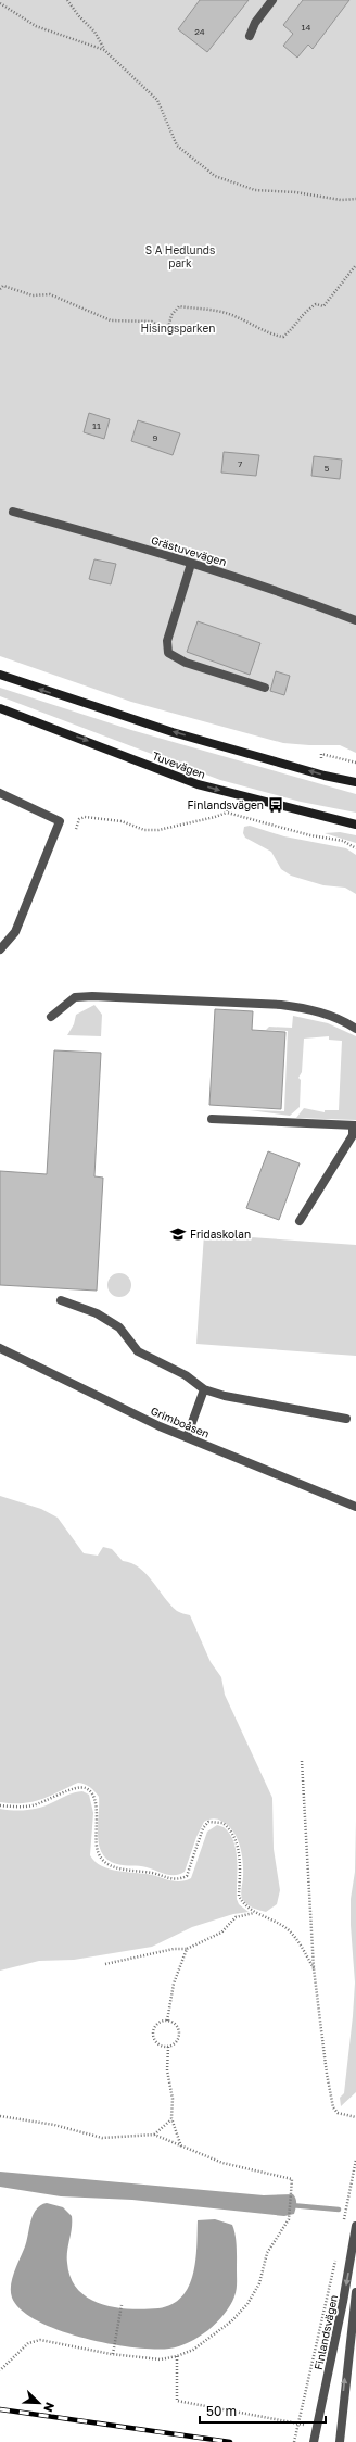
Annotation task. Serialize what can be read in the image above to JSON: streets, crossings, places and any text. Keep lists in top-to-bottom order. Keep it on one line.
{"streets":{"main road":["Tuvevägen"],"street":["Grästuvevägen","Grimboåsen","Finlandsvägen"]},"parks":["S A Hedlunds park","Hisingsparken"],"places":{"bus stop":["Finlandsvägen"],"school or university":["Fridaskolan"]},"house_numbers":["14","24","11","9","7","5"],"scale_bar":"50 m","north":"bottom right"}
